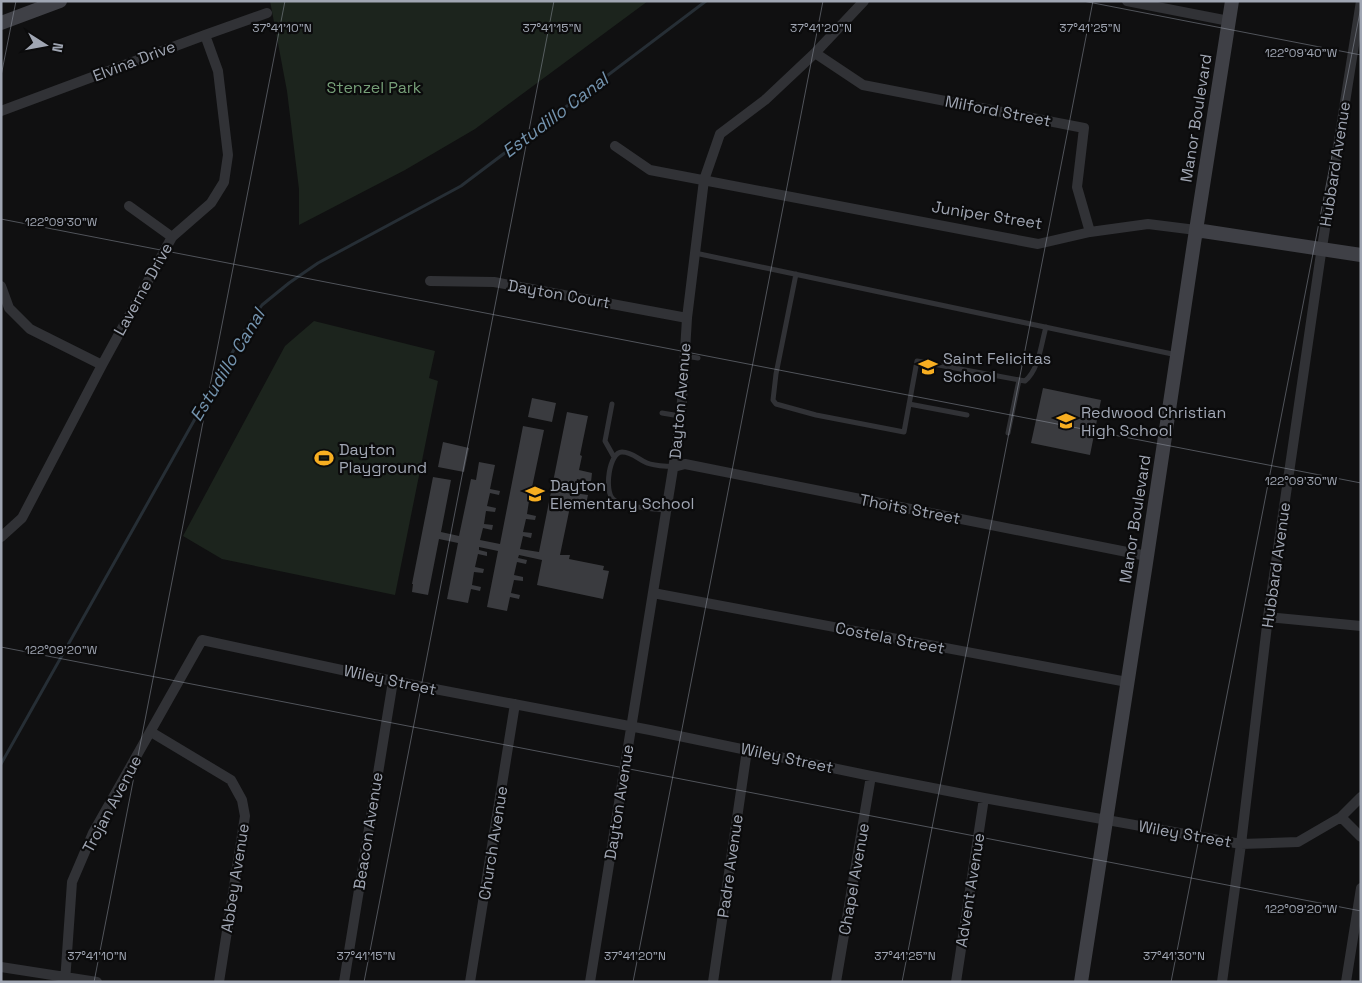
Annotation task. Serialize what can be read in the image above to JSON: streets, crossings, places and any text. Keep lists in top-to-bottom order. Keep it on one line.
{"streets":{"street":["Elvina Drive","Milford Street","Manor Boulevard","Hubbard Avenue","Juniper Street","Laverne Drive","Dayton Court","Dayton Avenue","Thoits Street","Costela Street","Wiley Street","Trojan Avenue","Beacon Avenue","Church Avenue","Padre Avenue","Abbey Avenue","Chapel Avenue","Advent Avenue"]},"crossings":[["Elvina Drive","Laverne Drive"],["Milford Street","Juniper Street"],["Milford Street","Dayton Avenue"],["Manor Boulevard","Juniper Street"],["Manor Boulevard","Thoits Street"],["Manor Boulevard","Costela Street"],["Manor Boulevard","Wiley Street"],["Hubbard Avenue","Juniper Street"],["Hubbard Avenue","Wiley Street"],["Juniper Street","Dayton Avenue"],["Dayton Court","Dayton Avenue"],["Dayton Avenue","Thoits Street"],["Dayton Avenue","Costela Street"],["Dayton Avenue","Wiley Street"],["Wiley Street","Trojan Avenue"],["Wiley Street","Beacon Avenue"],["Wiley Street","Church Avenue"],["Wiley Street","Padre Avenue"],["Wiley Street","Chapel Avenue"],["Wiley Street","Advent Avenue"],["Trojan Avenue","Abbey Avenue"]],"water":["Estudillo Canal"],"parks":["Stenzel Park"],"places":{"school or university":["Saint Felicitas School","Redwood Christian High School","Dayton Elementary School"],"sports":["Dayton Playground"]},"north":"right","coordinates":["37°41'10\"N","37°41'15\"N","37°41'20\"N","37°41'25\"N","122°09'40\"W","122°09'30\"W","122°09'20\"W","37°41'30\"N"]}
